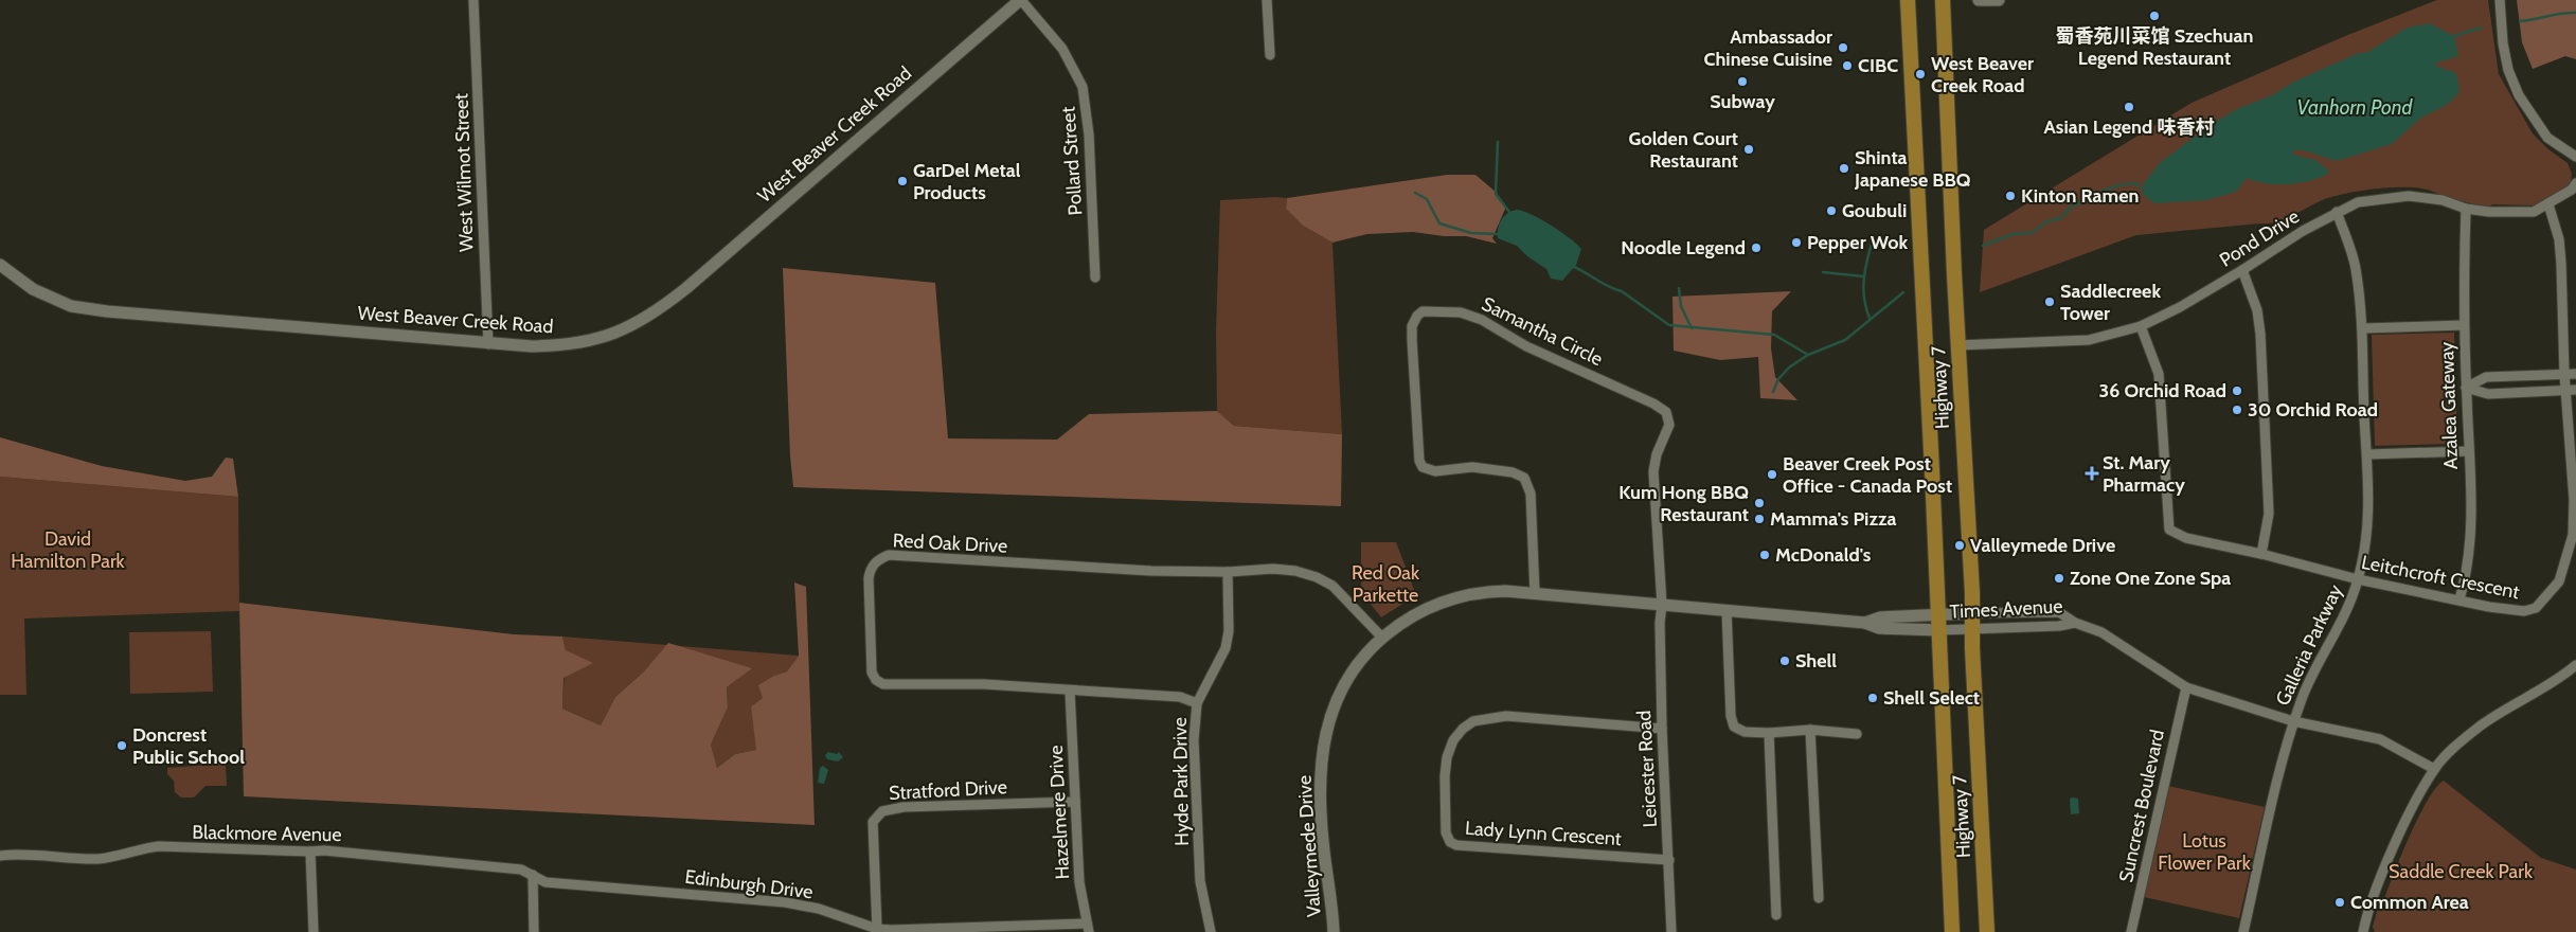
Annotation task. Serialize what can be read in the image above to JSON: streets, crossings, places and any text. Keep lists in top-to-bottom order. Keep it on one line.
{"streets":{"main road":["Highway 7"],"street":["West Beaver Creek Road","Pollard Street","West Wilmot Street","Pond Drive","Samantha Circle","Azalea Gateway","Red Oak Drive","Leitchcroft Crescent","Times Avenue","Galleria Parkway","Leicester Road","Hyde Park Drive","Stratford Drive","Suncrest Boulevard","Hazelmere Drive","Blackmore Avenue","Lady Lynn Crescent","Valleymede Drive","Edinburgh Drive"]},"crossings":[["West Beaver Creek Road","Pollard Street"],["West Beaver Creek Road","West Wilmot Street"],["Pond Drive","Highway 7"],["Pond Drive","Azalea Gateway"],["Pond Drive","Leitchcroft Crescent"],["Pond Drive","Galleria Parkway"],["Samantha Circle","Leicester Road"],["Samantha Circle","Valleymede Drive"],["Highway 7","Times Avenue"],["Highway 7","Valleymede Drive"],["Azalea Gateway","Leitchcroft Crescent"],["Red Oak Drive","Hyde Park Drive"],["Red Oak Drive","Hazelmere Drive"],["Red Oak Drive","Valleymede Drive"],["Leitchcroft Crescent","Galleria Parkway"],["Times Avenue","Galleria Parkway"],["Times Avenue","Suncrest Boulevard"],["Times Avenue","Valleymede Drive"],["Leicester Road","Lady Lynn Crescent"],["Leicester Road","Valleymede Drive"],["Stratford Drive","Hazelmere Drive"],["Stratford Drive","Edinburgh Drive"],["Hazelmere Drive","Edinburgh Drive"],["Blackmore Avenue","Edinburgh Drive"]],"water":["Vanhorn Pond"],"parks":["David Hamilton Park","Red Oak Parkette","Lotus Flower Park","Saddle Creek Park"],"places":{"other":["蜀香苑川菜馆 Szechuan Legend Restaurant","Ambassador Chinese Cuisine","CIBC","West Beaver Creek Road","Subway","Asian Legend 味香村","Golden Court Restaurant","Shinta Japanese BBQ","GarDel Metal Products","Kinton Ramen","Goubuli","Pepper Wok","Noodle Legend","Saddlecreek Tower","36 Orchid Road","30 Orchid Road","Beaver Creek Post Office - Canada Post","Kum Hong BBQ Restaurant","Mamma's Pizza","Valleymede Drive","McDonald's","Zone One Zone Spa","Shell","Shell Select","Doncrest Public School","Common Area"],"health":["St. Mary Pharmacy"]}}
